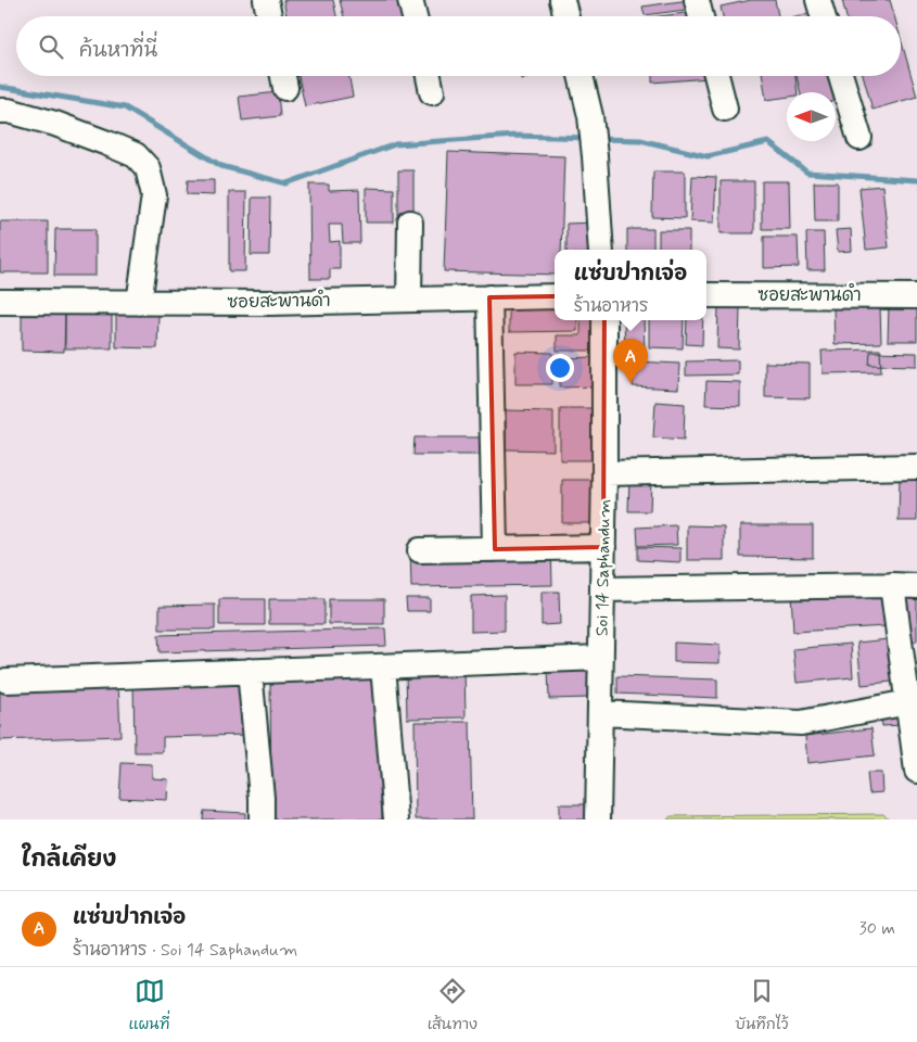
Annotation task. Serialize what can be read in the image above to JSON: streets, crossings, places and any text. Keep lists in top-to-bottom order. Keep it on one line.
{"streets":{"street":["ซอยสะพานดำ","Soi 14 Saphandum"]},"north":"left","page":{"search":"ค้นหาที่นี่","popup":["แซ่บปากเจ่อ","ร้านอาหาร"],"pins":"A","heading":"ใกล้เคียง","list":[{"mark":"A","name":"แซ่บปากเจ่อ","note":"ร้านอาหาร · Soi 14 Saphandum","value":"30 m"}],"nav":["แผนที่","เส้นทาง","บันทึกไว้"]}}
